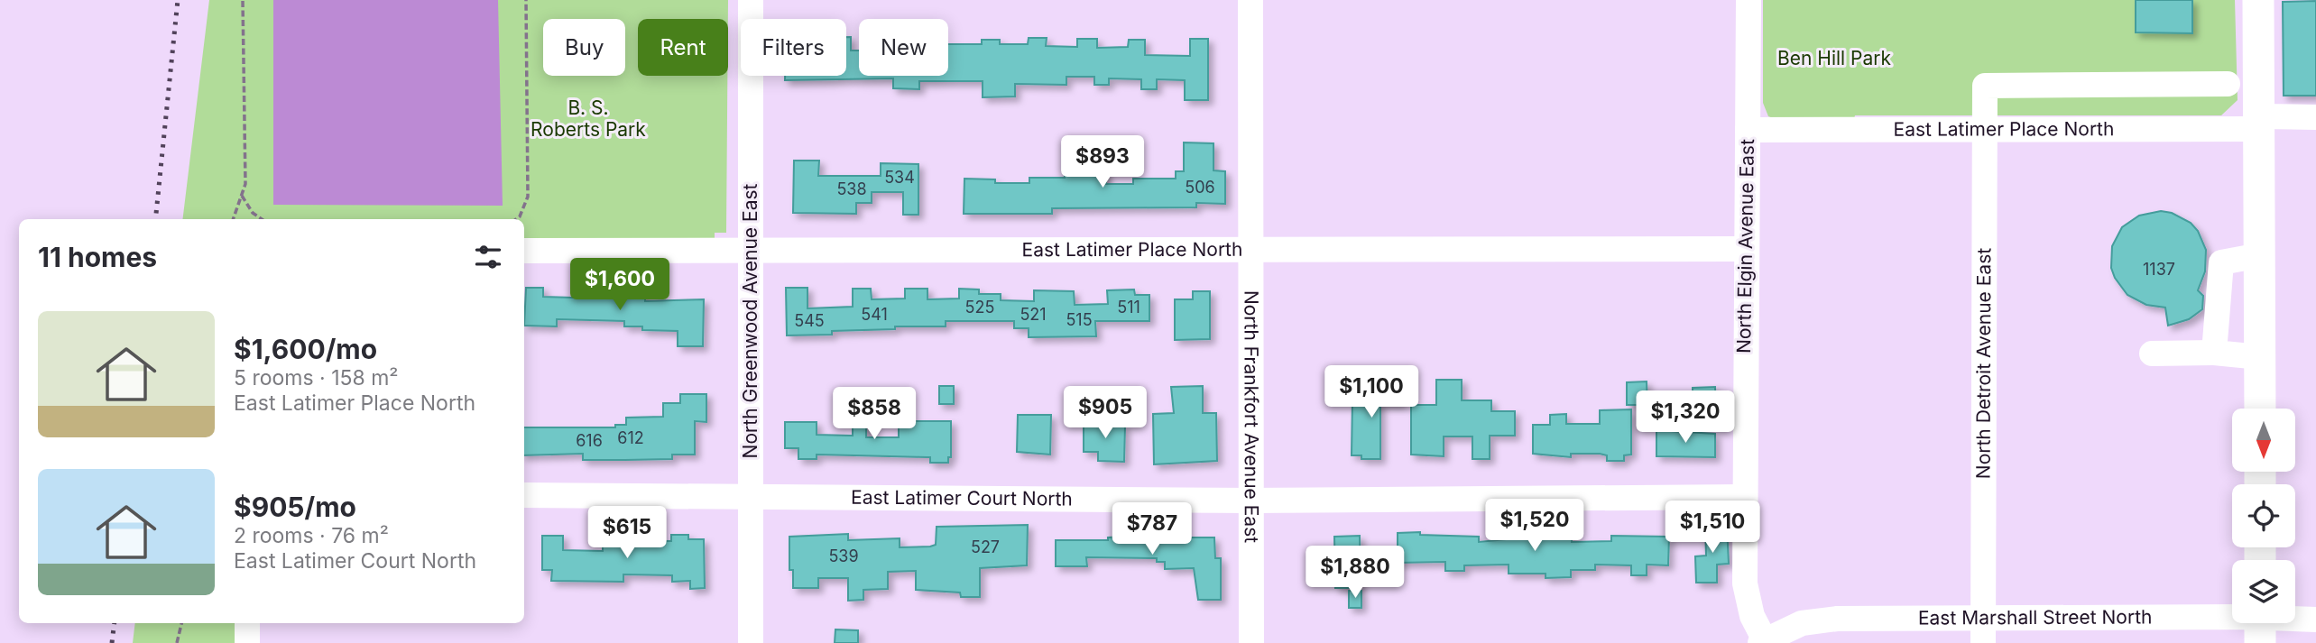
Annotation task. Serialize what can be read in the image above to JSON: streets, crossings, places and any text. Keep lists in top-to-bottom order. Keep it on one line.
{"streets":{"street":["East Latimer Place North","North Elgin Avenue East","North Greenwood Avenue East","North Detroit Avenue East","North Frankfort Avenue East","East Latimer Court North","East Marshall Street North"]},"crossings":[["East Latimer Place North","North Elgin Avenue East"],["East Latimer Place North","North Greenwood Avenue East"],["East Latimer Place North","North Detroit Avenue East"],["East Latimer Place North","North Frankfort Avenue East"],["North Elgin Avenue East","East Latimer Court North"],["North Elgin Avenue East","East Marshall Street North"],["North Greenwood Avenue East","East Latimer Court North"],["North Detroit Avenue East","East Marshall Street North"],["North Frankfort Avenue East","East Latimer Court North"]],"parks":["Ben Hill Park","B. S. Roberts Park"],"house_numbers":["534","506","538","1137","525","511","541","521","515","545","612","616","527","539"],"north":"bottom","page":{"chip":["Buy","Rent","Filters","New"],"price":["$893","$1,600","$1,100","$905","$858","$1,320","$1,520","$1,510","$787","$615","$1,880"],"heading":"11 homes","list":[{"name":"$1,600/mo","note":"5 rooms · 158 m² · East Latimer Place North"},{"name":"$905/mo","note":"2 rooms · 76 m² · East Latimer Court North"}]}}
